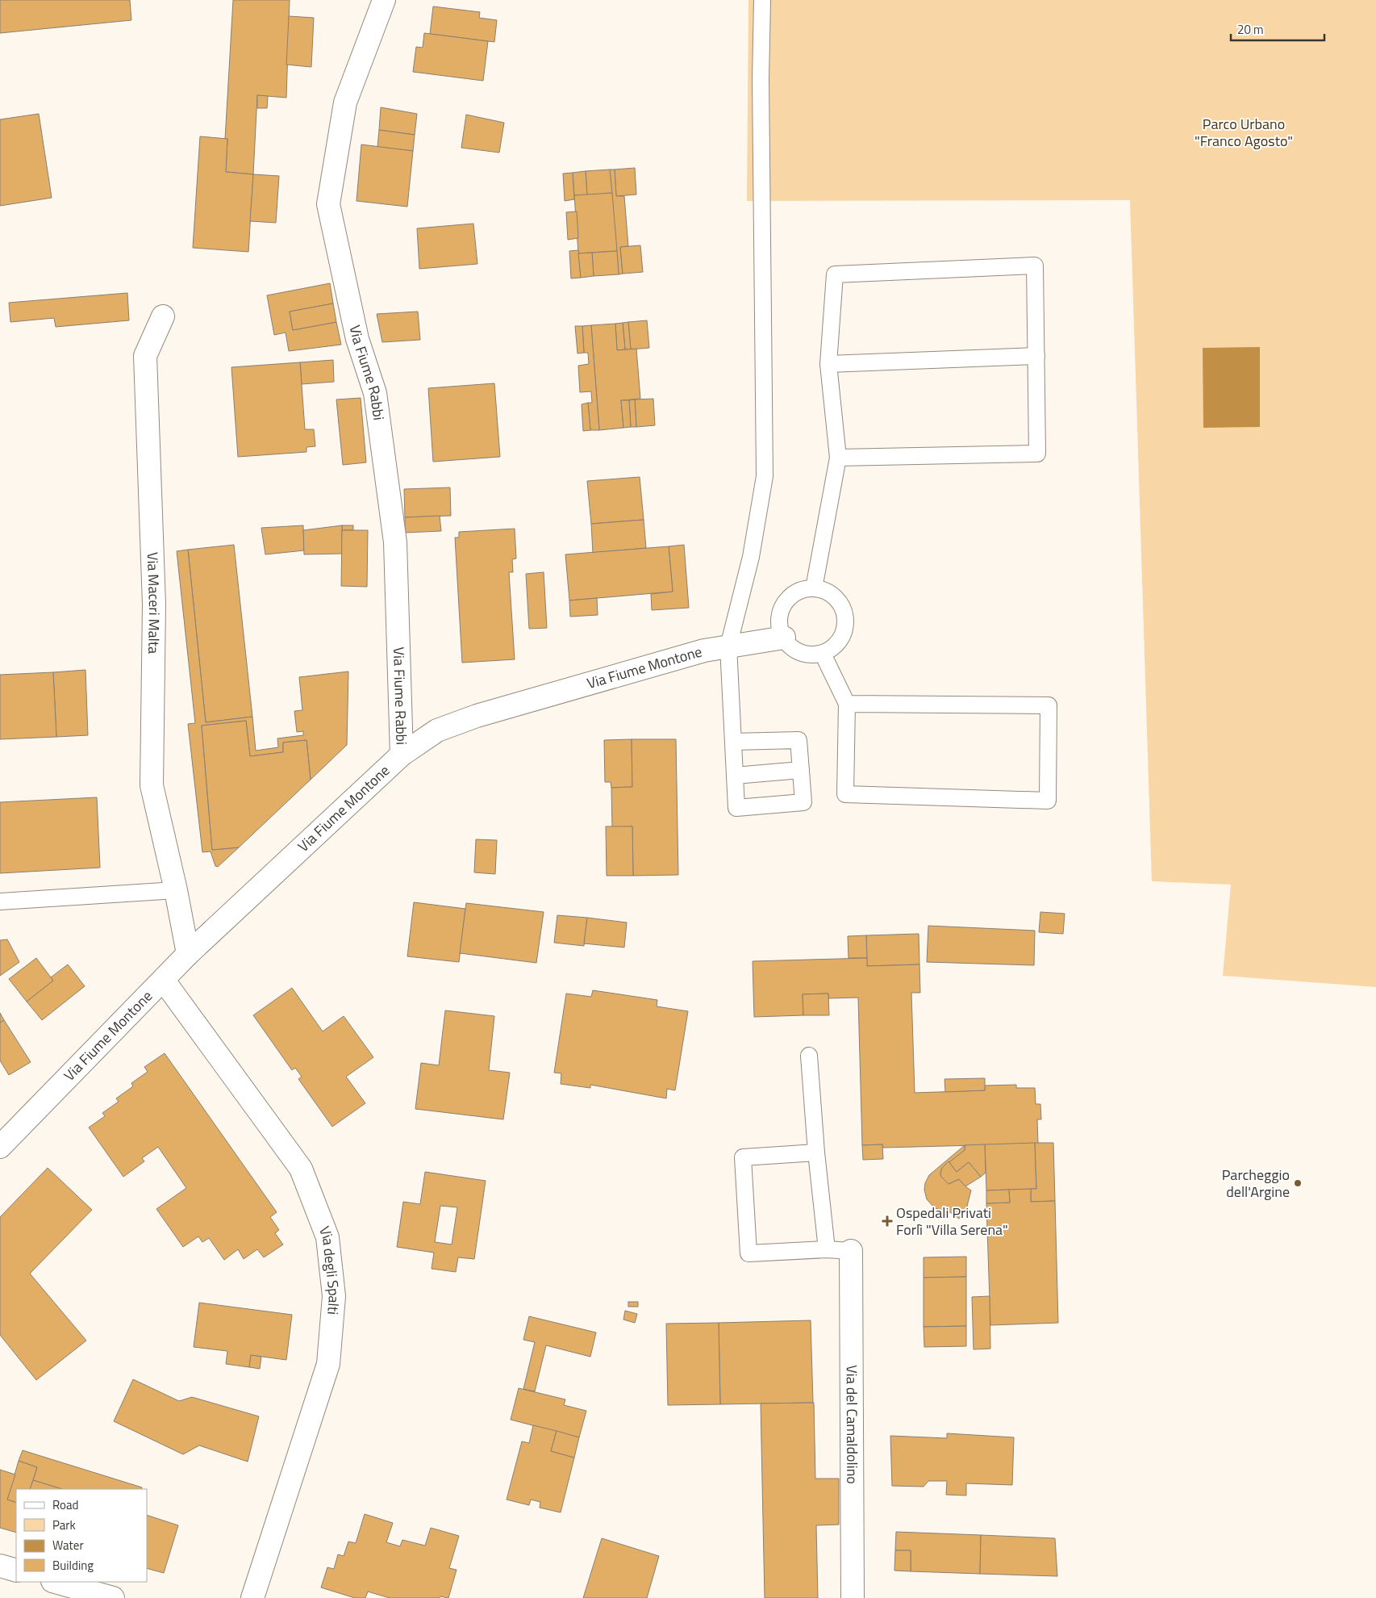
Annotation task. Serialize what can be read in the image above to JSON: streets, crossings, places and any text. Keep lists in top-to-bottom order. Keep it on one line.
{"streets":{"street":["Via Fiume Rabbi","Via Maceri Malta","Via Fiume Montone","Via degli Spalti","Via del Camaldolino"]},"crossings":[["Via Fiume Rabbi","Via Fiume Montone"],["Via Maceri Malta","Via Fiume Montone"],["Via Fiume Montone","Via degli Spalti"]],"parks":["Parco Urbano \"Franco Agosto\""],"places":{"other":["Parcheggio dell'Argine"],"health":["Ospedali Privati Forlì \"Villa Serena\""]},"legend":["Road","Park","Water","Building"],"scale_bar":"20 m"}
